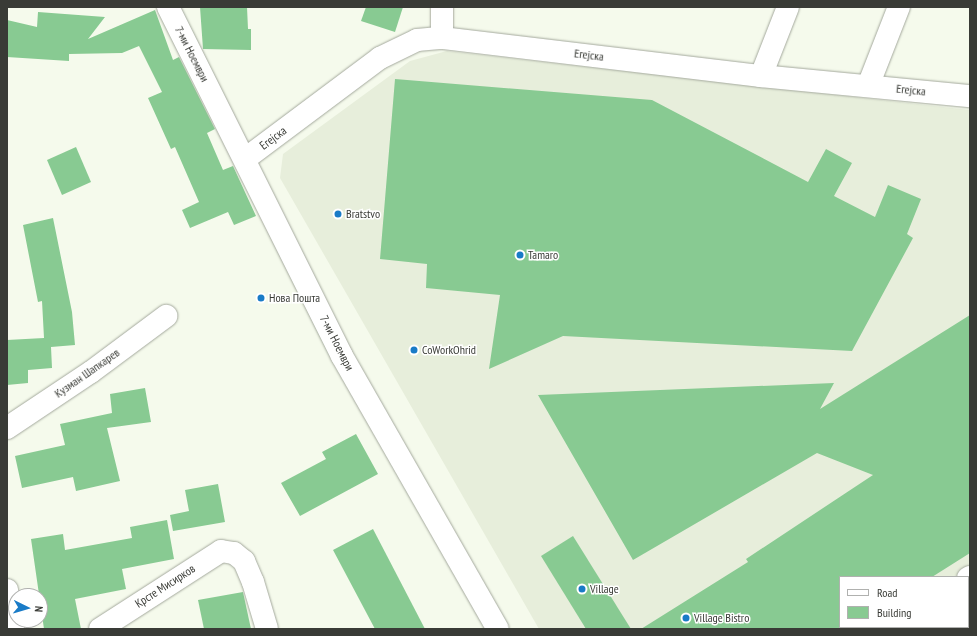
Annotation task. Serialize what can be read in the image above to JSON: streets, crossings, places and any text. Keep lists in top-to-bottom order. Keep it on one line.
{"streets":{"street":["7-ми Ноември","Егејска","Кузман Шапкарев","Крсте Мисирков"]},"crossings":[["7-ми Ноември","Егејска"]],"places":["Bratstvo","Tamaro","Нова Пошта","CoWorkOhrid","Village","Village Bistro"],"legend":["Road","Building"],"north":"right"}
